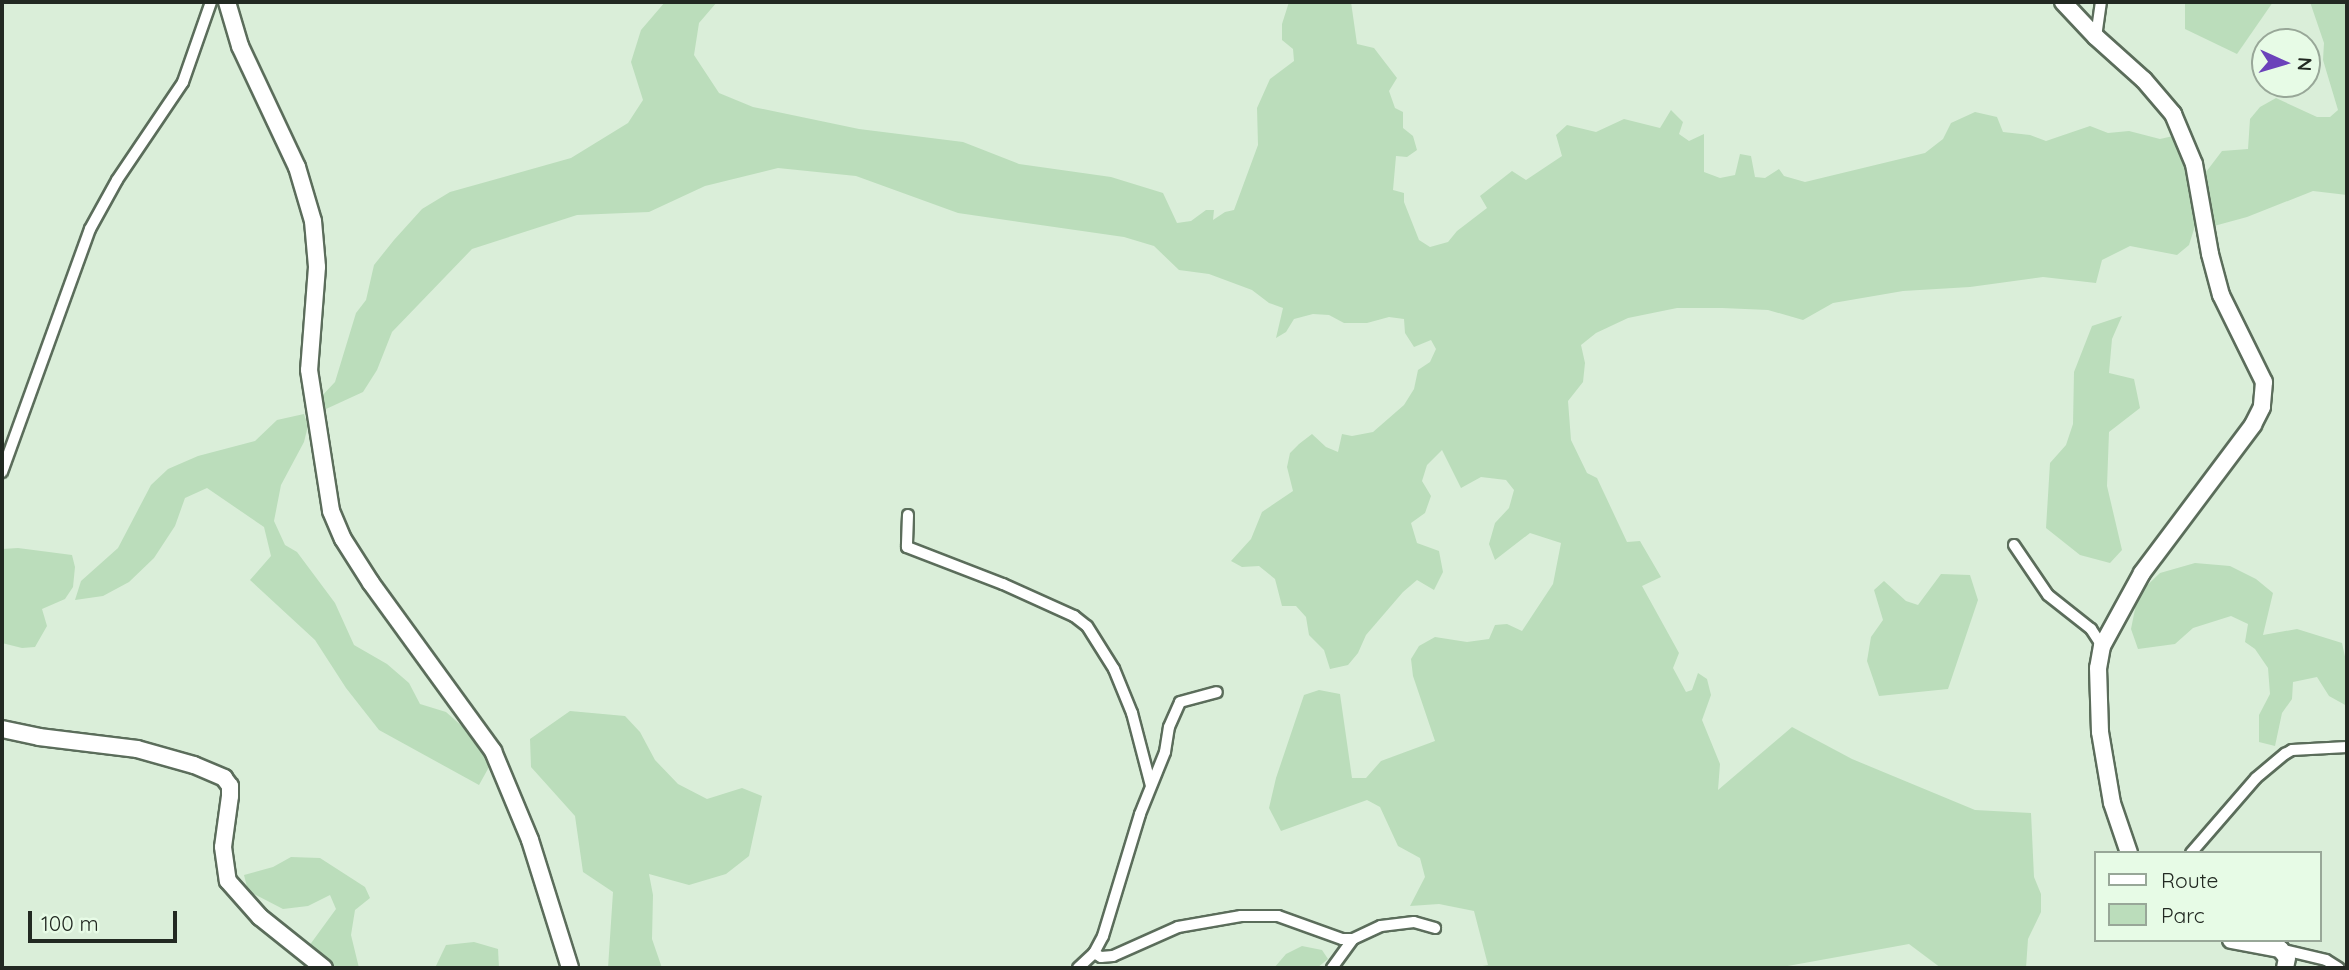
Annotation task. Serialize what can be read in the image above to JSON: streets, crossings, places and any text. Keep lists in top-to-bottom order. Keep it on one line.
{"legend":["Route","Parc"],"scale_bar":"100 m","north":"right"}
